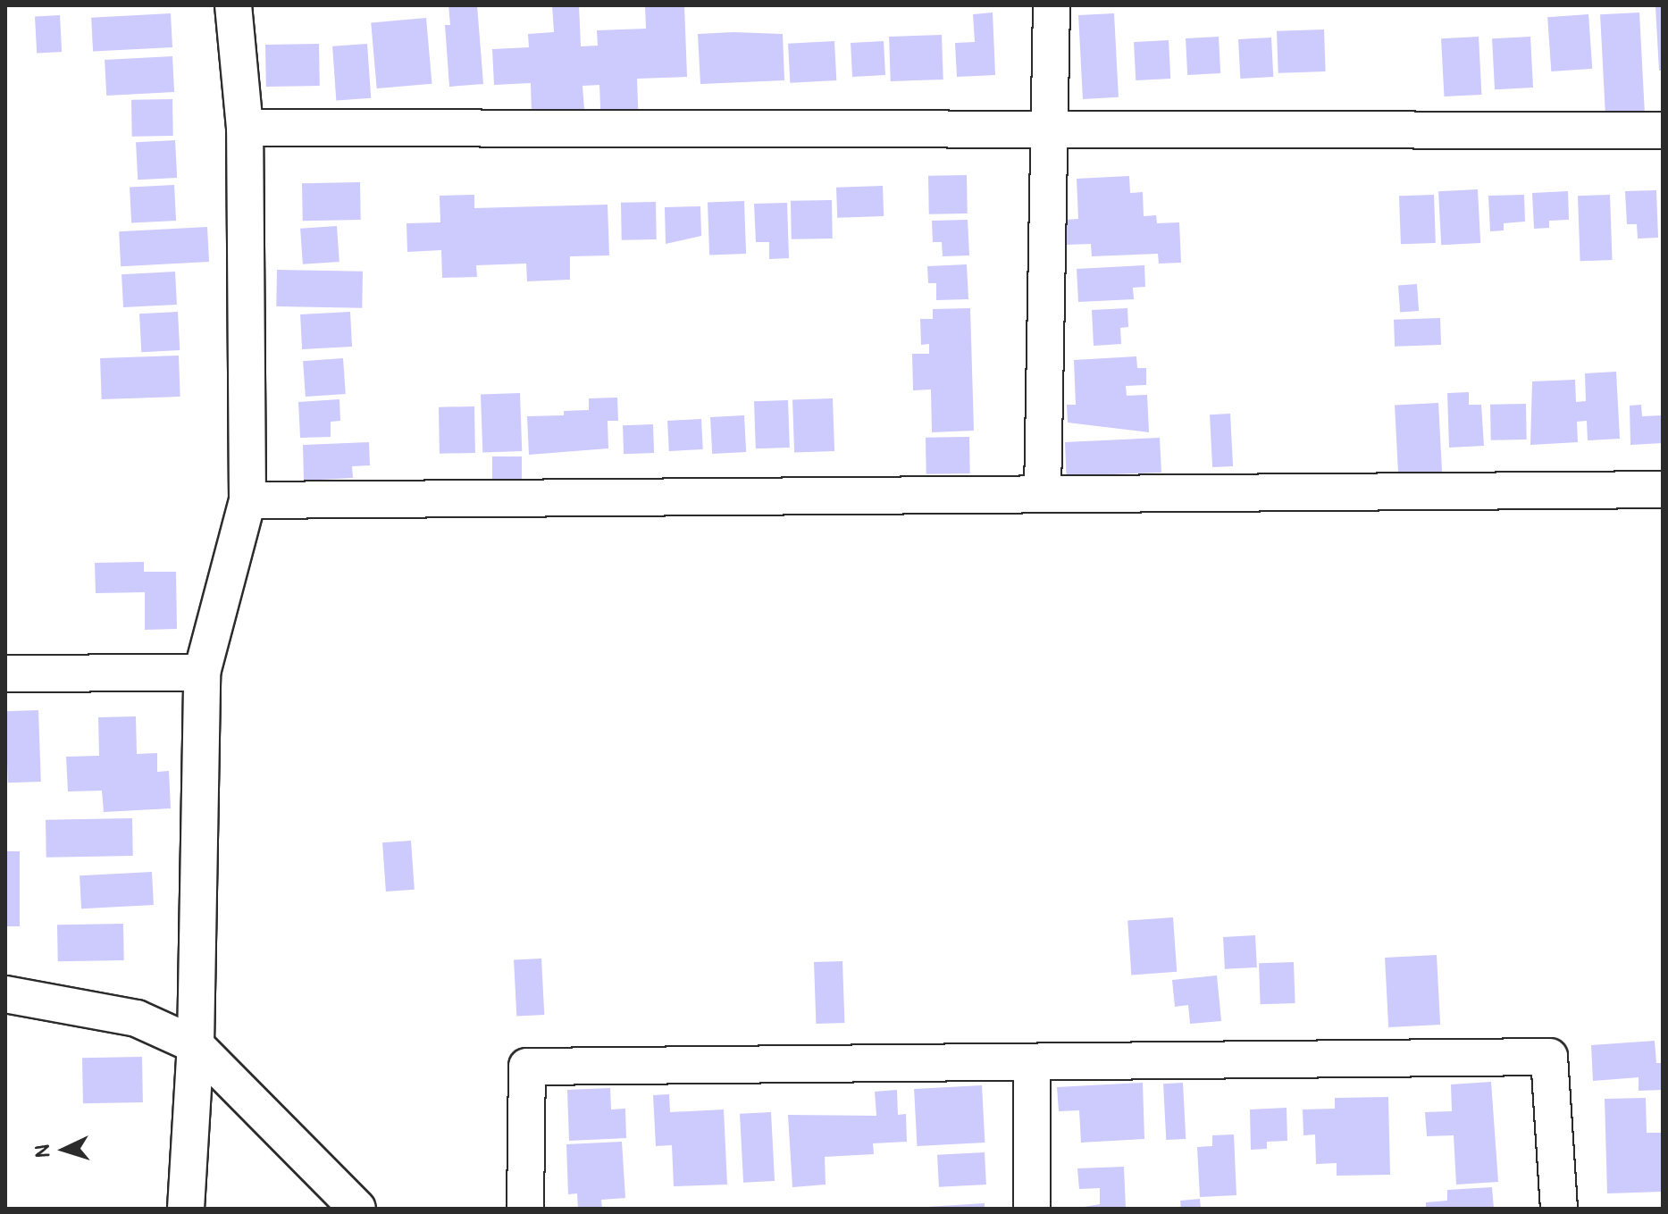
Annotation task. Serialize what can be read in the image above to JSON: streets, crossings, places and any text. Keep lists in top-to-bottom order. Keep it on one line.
{"north":"left"}
